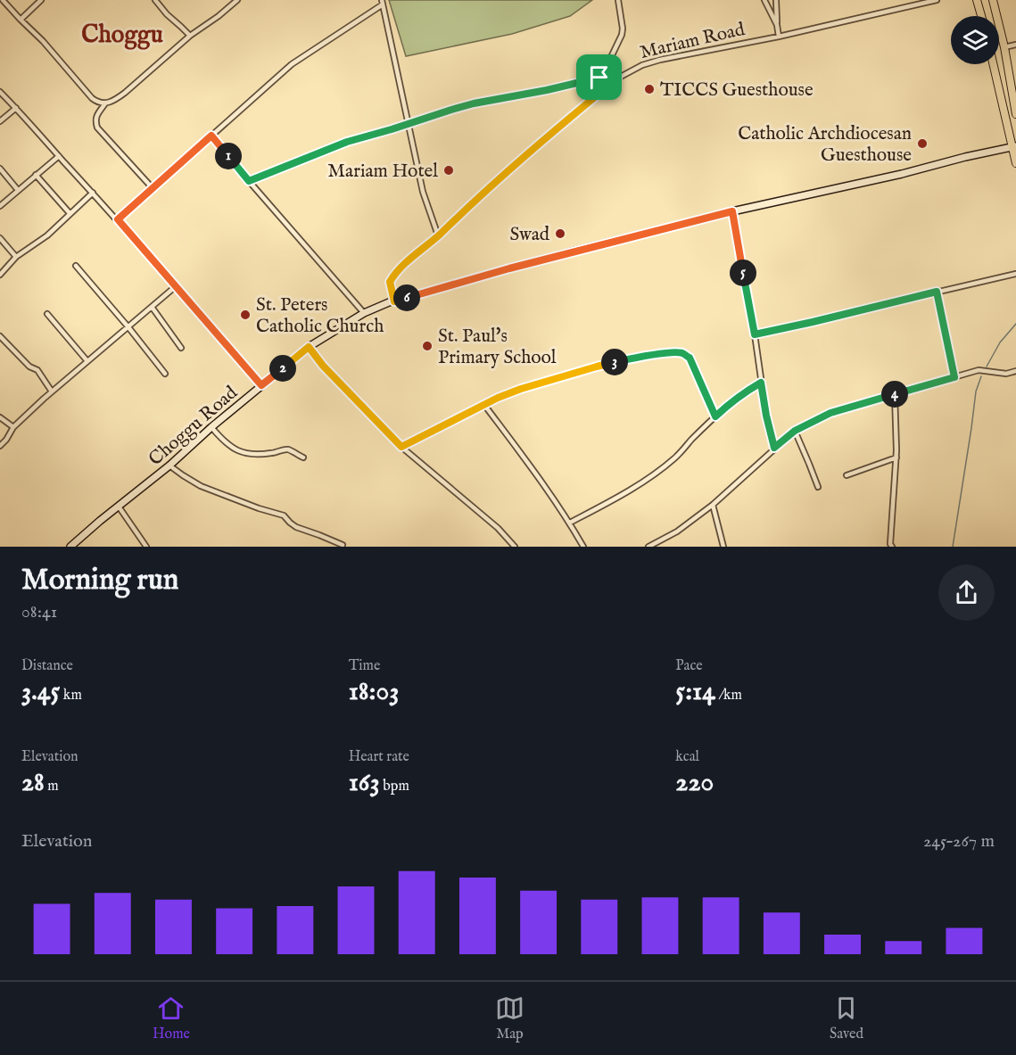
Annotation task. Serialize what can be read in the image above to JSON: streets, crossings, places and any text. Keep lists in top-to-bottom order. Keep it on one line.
{"streets":{"main road":["Choggu Road"],"street":["Mariam Road"]},"crossings":[["Mariam Road","Choggu Road"]],"districts":["Choggu"],"places":["TICCS Guesthouse","Catholic Archdiocesan Guesthouse","Mariam Hotel","Swad","St. Peters Catholic Church","St. Paul's Primary School"],"page":{"pins":["1","5","6","3","2","4"],"heading":["Morning run","08:41"],"stats":[["Distance","3.45 km"],["Time","18:03"],["Pace","5:14 /km"],["Elevation","28 m"],["Heart rate","163 bpm"],["kcal","220"]],"chart":["Elevation","245–267 m"],"tabs":["Home","Map","Saved"]}}
